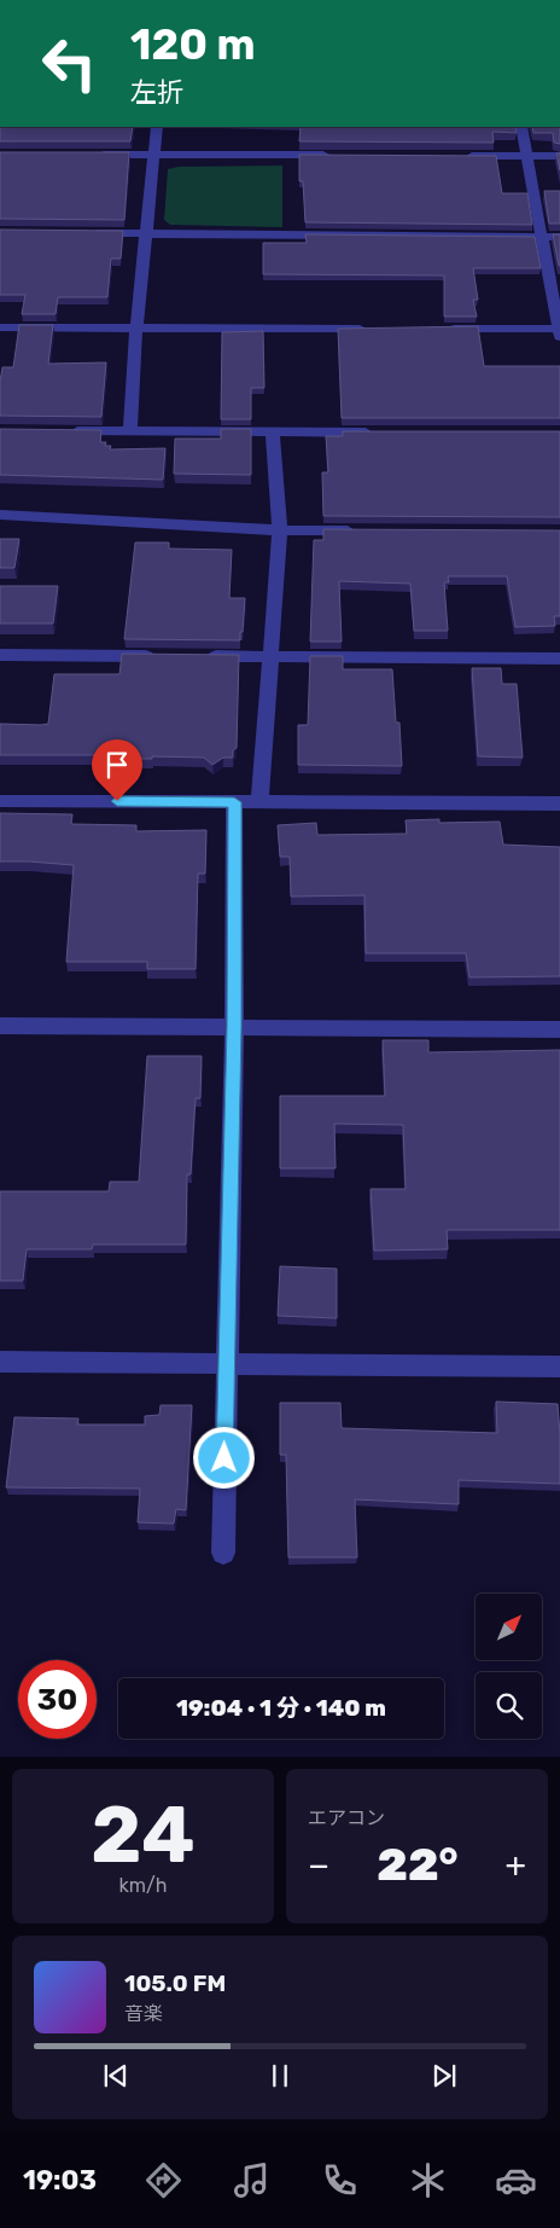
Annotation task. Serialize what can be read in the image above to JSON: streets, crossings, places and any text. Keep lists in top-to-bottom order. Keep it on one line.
{"north":"top right","page":{"turn":["120 m","左折"],"limit":"30","trip":"19:04 · 1 分 · 140 m","tile":[["24","km/h"],"エアコン"],"heat":["−","22°","+"],"song":["105.0 FM","音楽"],"tabs":"19:03"}}
